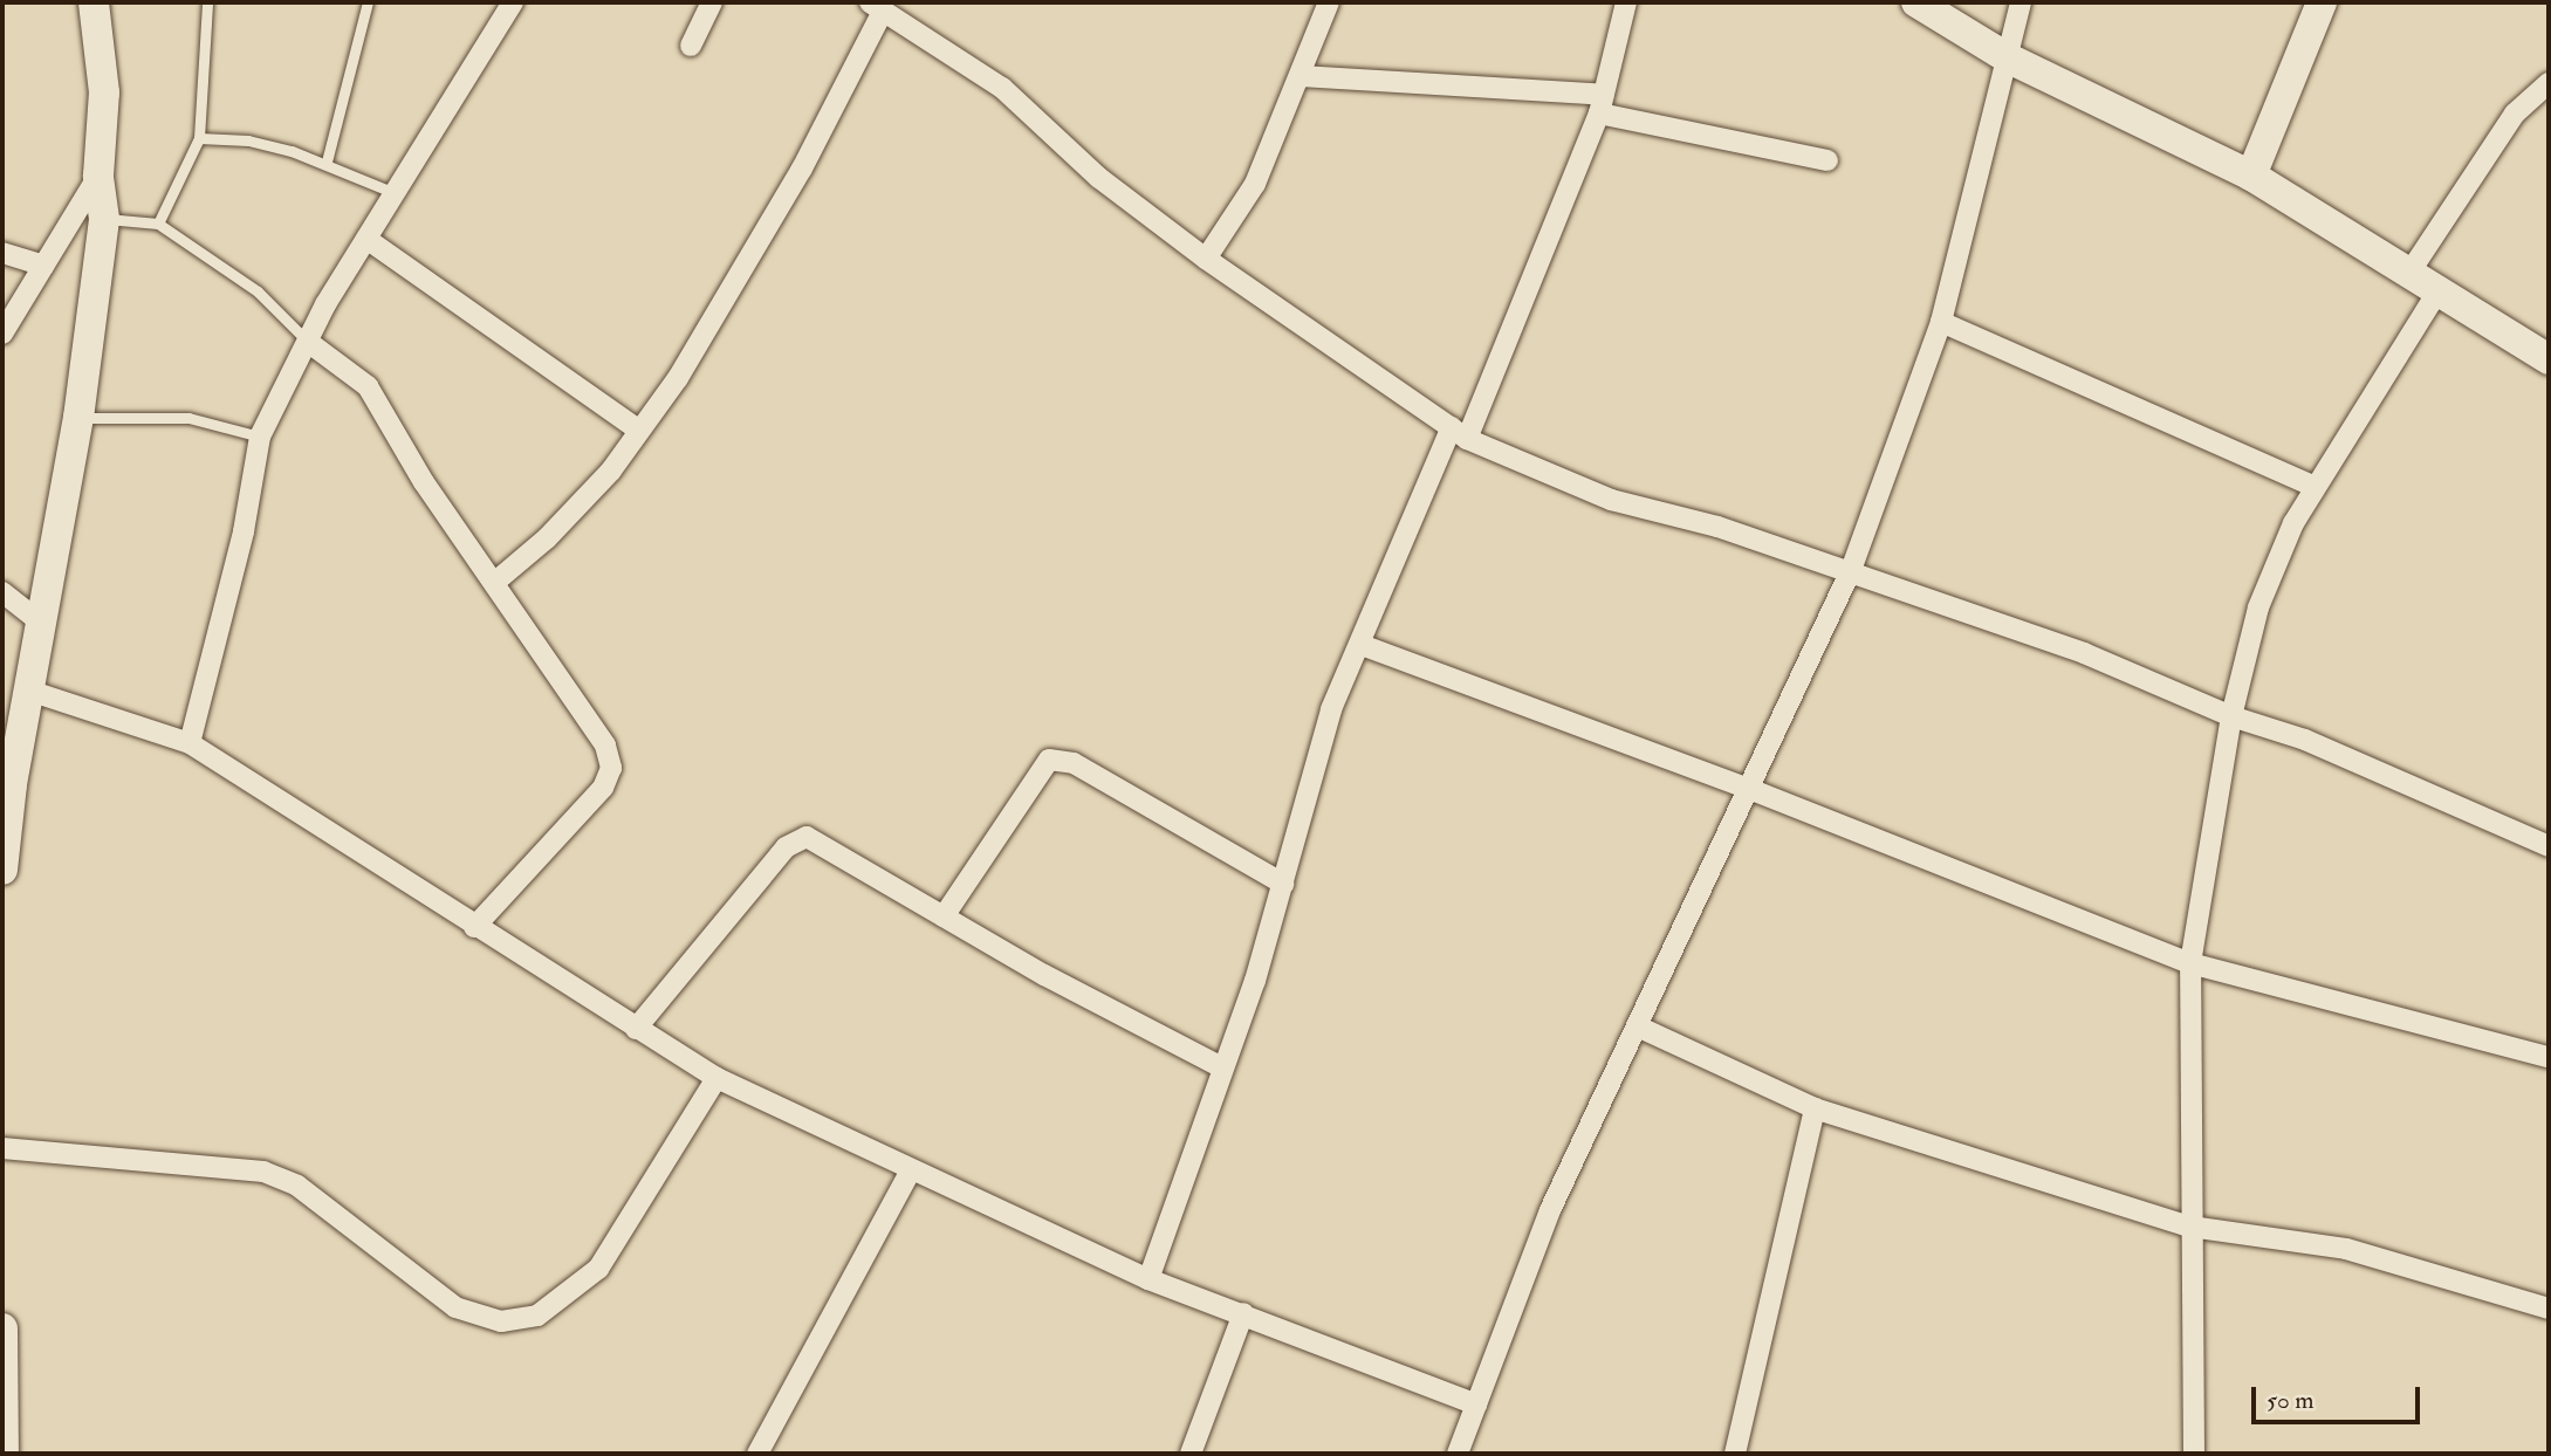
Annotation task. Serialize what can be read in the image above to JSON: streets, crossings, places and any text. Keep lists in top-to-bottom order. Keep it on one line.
{"scale_bar":"50 m"}
